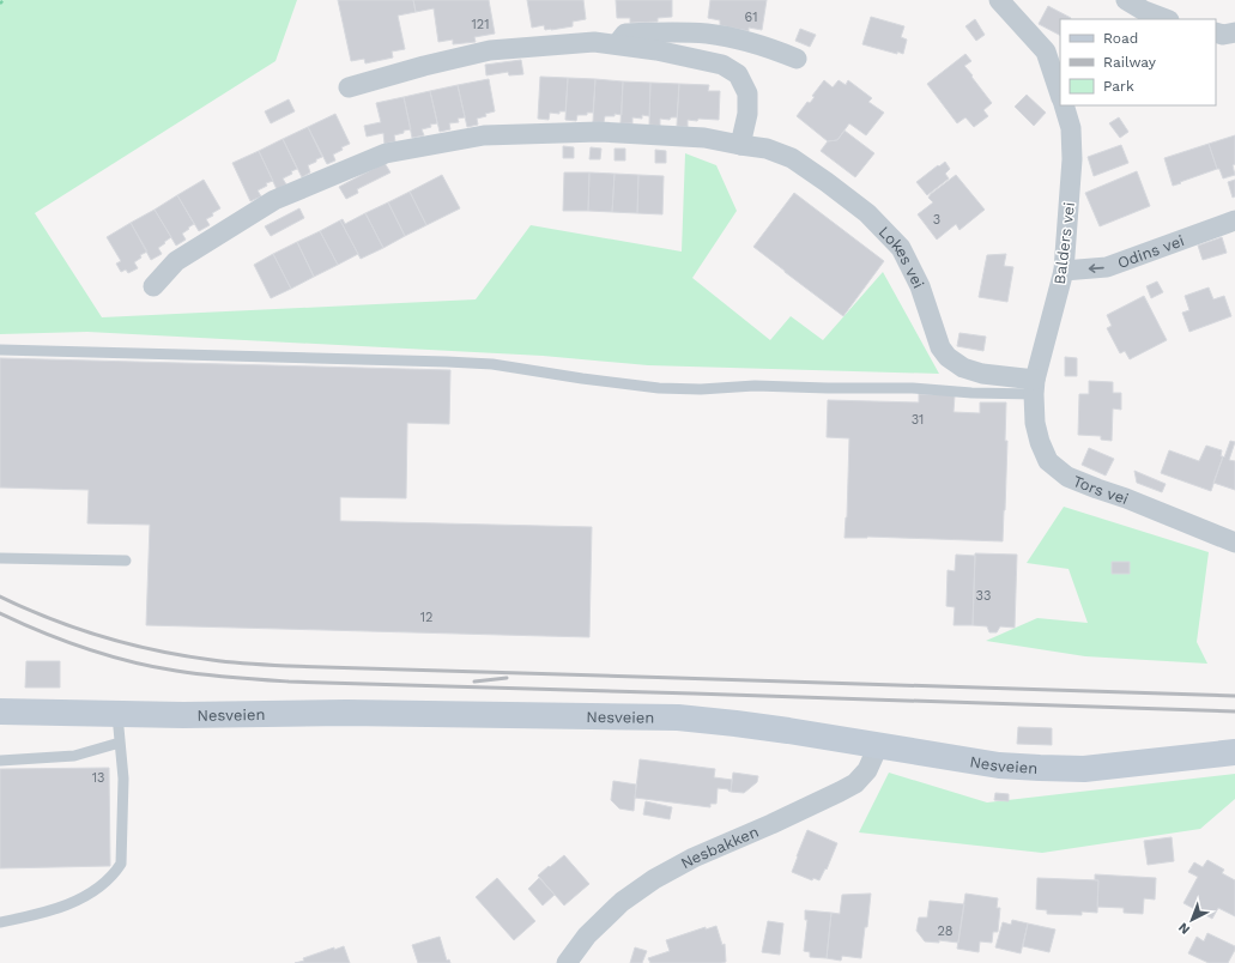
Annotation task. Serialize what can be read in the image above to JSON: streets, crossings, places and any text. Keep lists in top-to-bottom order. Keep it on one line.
{"streets":{"street":["Balders vei","Odins vei","Lokes vei","Tors vei","Nesveien","Nesbakken"]},"crossings":[["Balders vei","Odins vei"],["Balders vei","Lokes vei"],["Balders vei","Tors vei"],["Lokes vei","Tors vei"],["Nesveien","Nesbakken"]],"one_way":["Odins vei"],"house_numbers":["61","121","3","31","33","12","13","28"],"legend":["Road","Railway","Park"],"north":"bottom left"}
